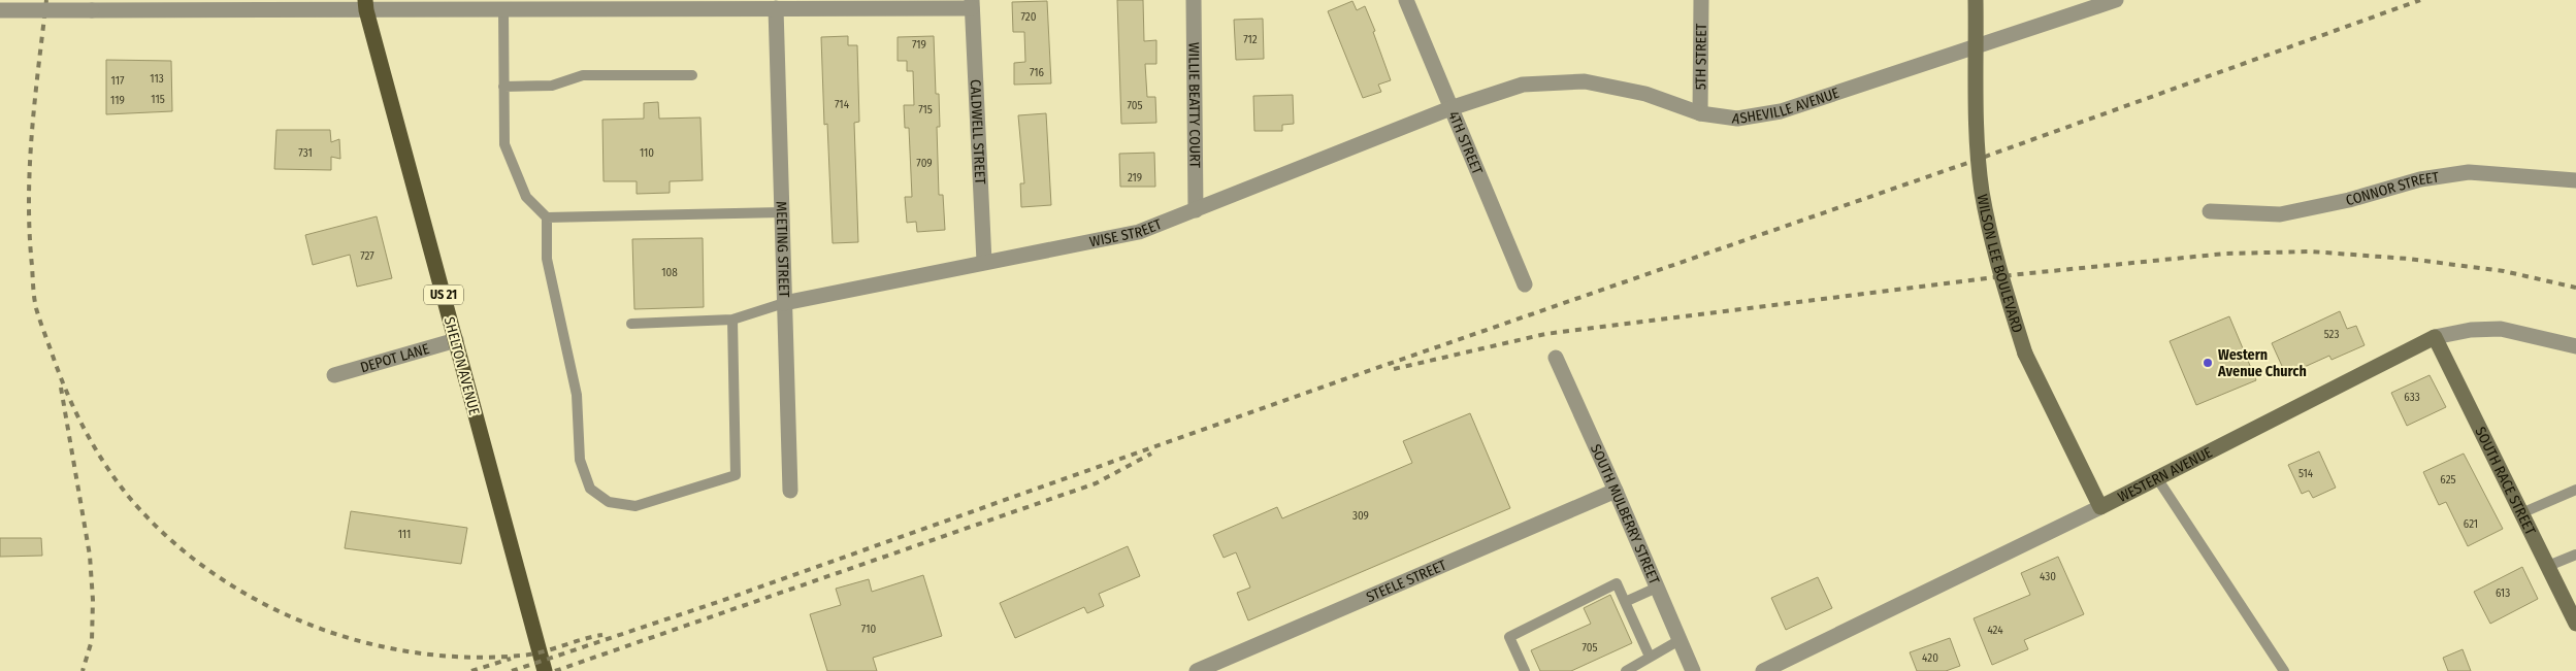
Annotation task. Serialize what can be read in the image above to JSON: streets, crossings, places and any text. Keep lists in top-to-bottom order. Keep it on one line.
{"streets":{"main road":["US 21","SHELTON AVENUE"],"street":["5TH STREET","ASHEVILLE AVENUE","WILLIE BEATTY COURT","CALDWELL STREET","4TH STREET","CONNOR STREET","WISE STREET","MEETING STREET","WILSON LEE BOULEVARD","DEPOT LANE","WESTERN AVENUE","SOUTH RACE STREET","SOUTH MULBERRY STREET","STEELE STREET"]},"crossings":[["5TH STREET","ASHEVILLE AVENUE"],["ASHEVILLE AVENUE","4TH STREET"],["ASHEVILLE AVENUE","WISE STREET"],["WILLIE BEATTY COURT","WISE STREET"],["CALDWELL STREET","WISE STREET"],["4TH STREET","WISE STREET"],["WISE STREET","MEETING STREET"],["WILSON LEE BOULEVARD","WESTERN AVENUE"],["DEPOT LANE","SHELTON AVENUE"],["WESTERN AVENUE","SOUTH RACE STREET"],["SOUTH MULBERRY STREET","STEELE STREET"]],"places":["Western Avenue Church"],"house_numbers":["720","712","719","716","113","117","115","119","714","705","715","731","110","709","219","727","108","523","633","514","625","309","621","111","430","613","710","424","705","420"]}
